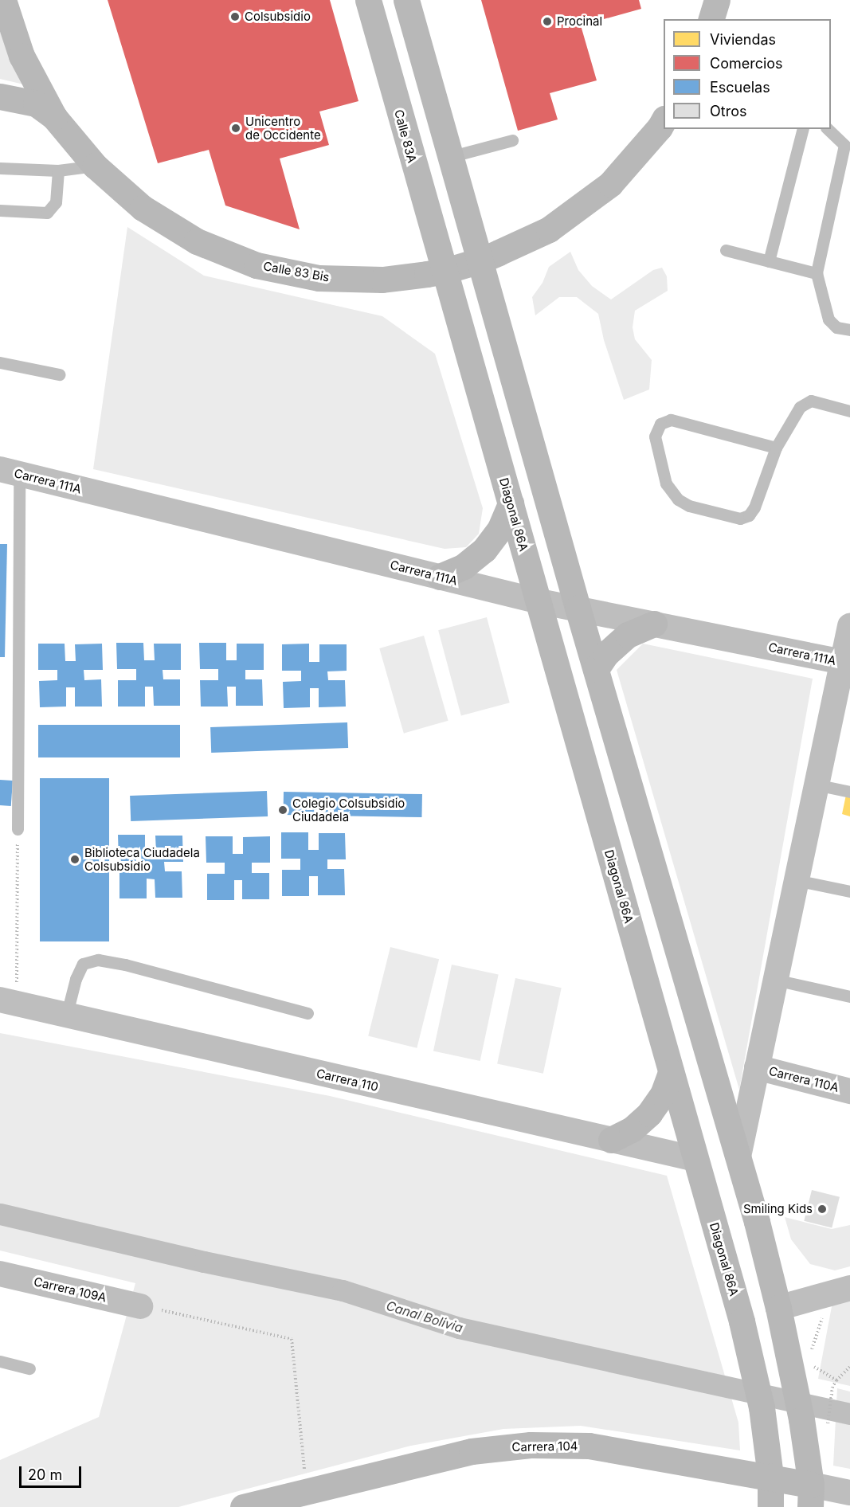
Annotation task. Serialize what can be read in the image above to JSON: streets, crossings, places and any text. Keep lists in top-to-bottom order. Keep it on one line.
{"streets":{"street":["Calle 83A","Calle 83 Bis","Carrera 111A","Diagonal 86A","Carrera 110A","Carrera 110","Carrera 109A","Carrera 104"]},"crossings":[["Calle 83A","Calle 83 Bis"],["Calle 83A","Diagonal 86A"],["Calle 83 Bis","Diagonal 86A"],["Carrera 111A","Diagonal 86A"],["Diagonal 86A","Carrera 110"],["Diagonal 86A","Carrera 104"]],"water":["Canal Bolivia"],"places":["Colsubsidio","Procinal","Unicentro de Occidente","Colegio Colsubsidio Ciudadela","Biblioteca Ciudadela Colsubsidio","Smiling Kids"],"legend":["Viviendas","Comercios","Escuelas","Otros"],"scale_bar":"20 m"}
